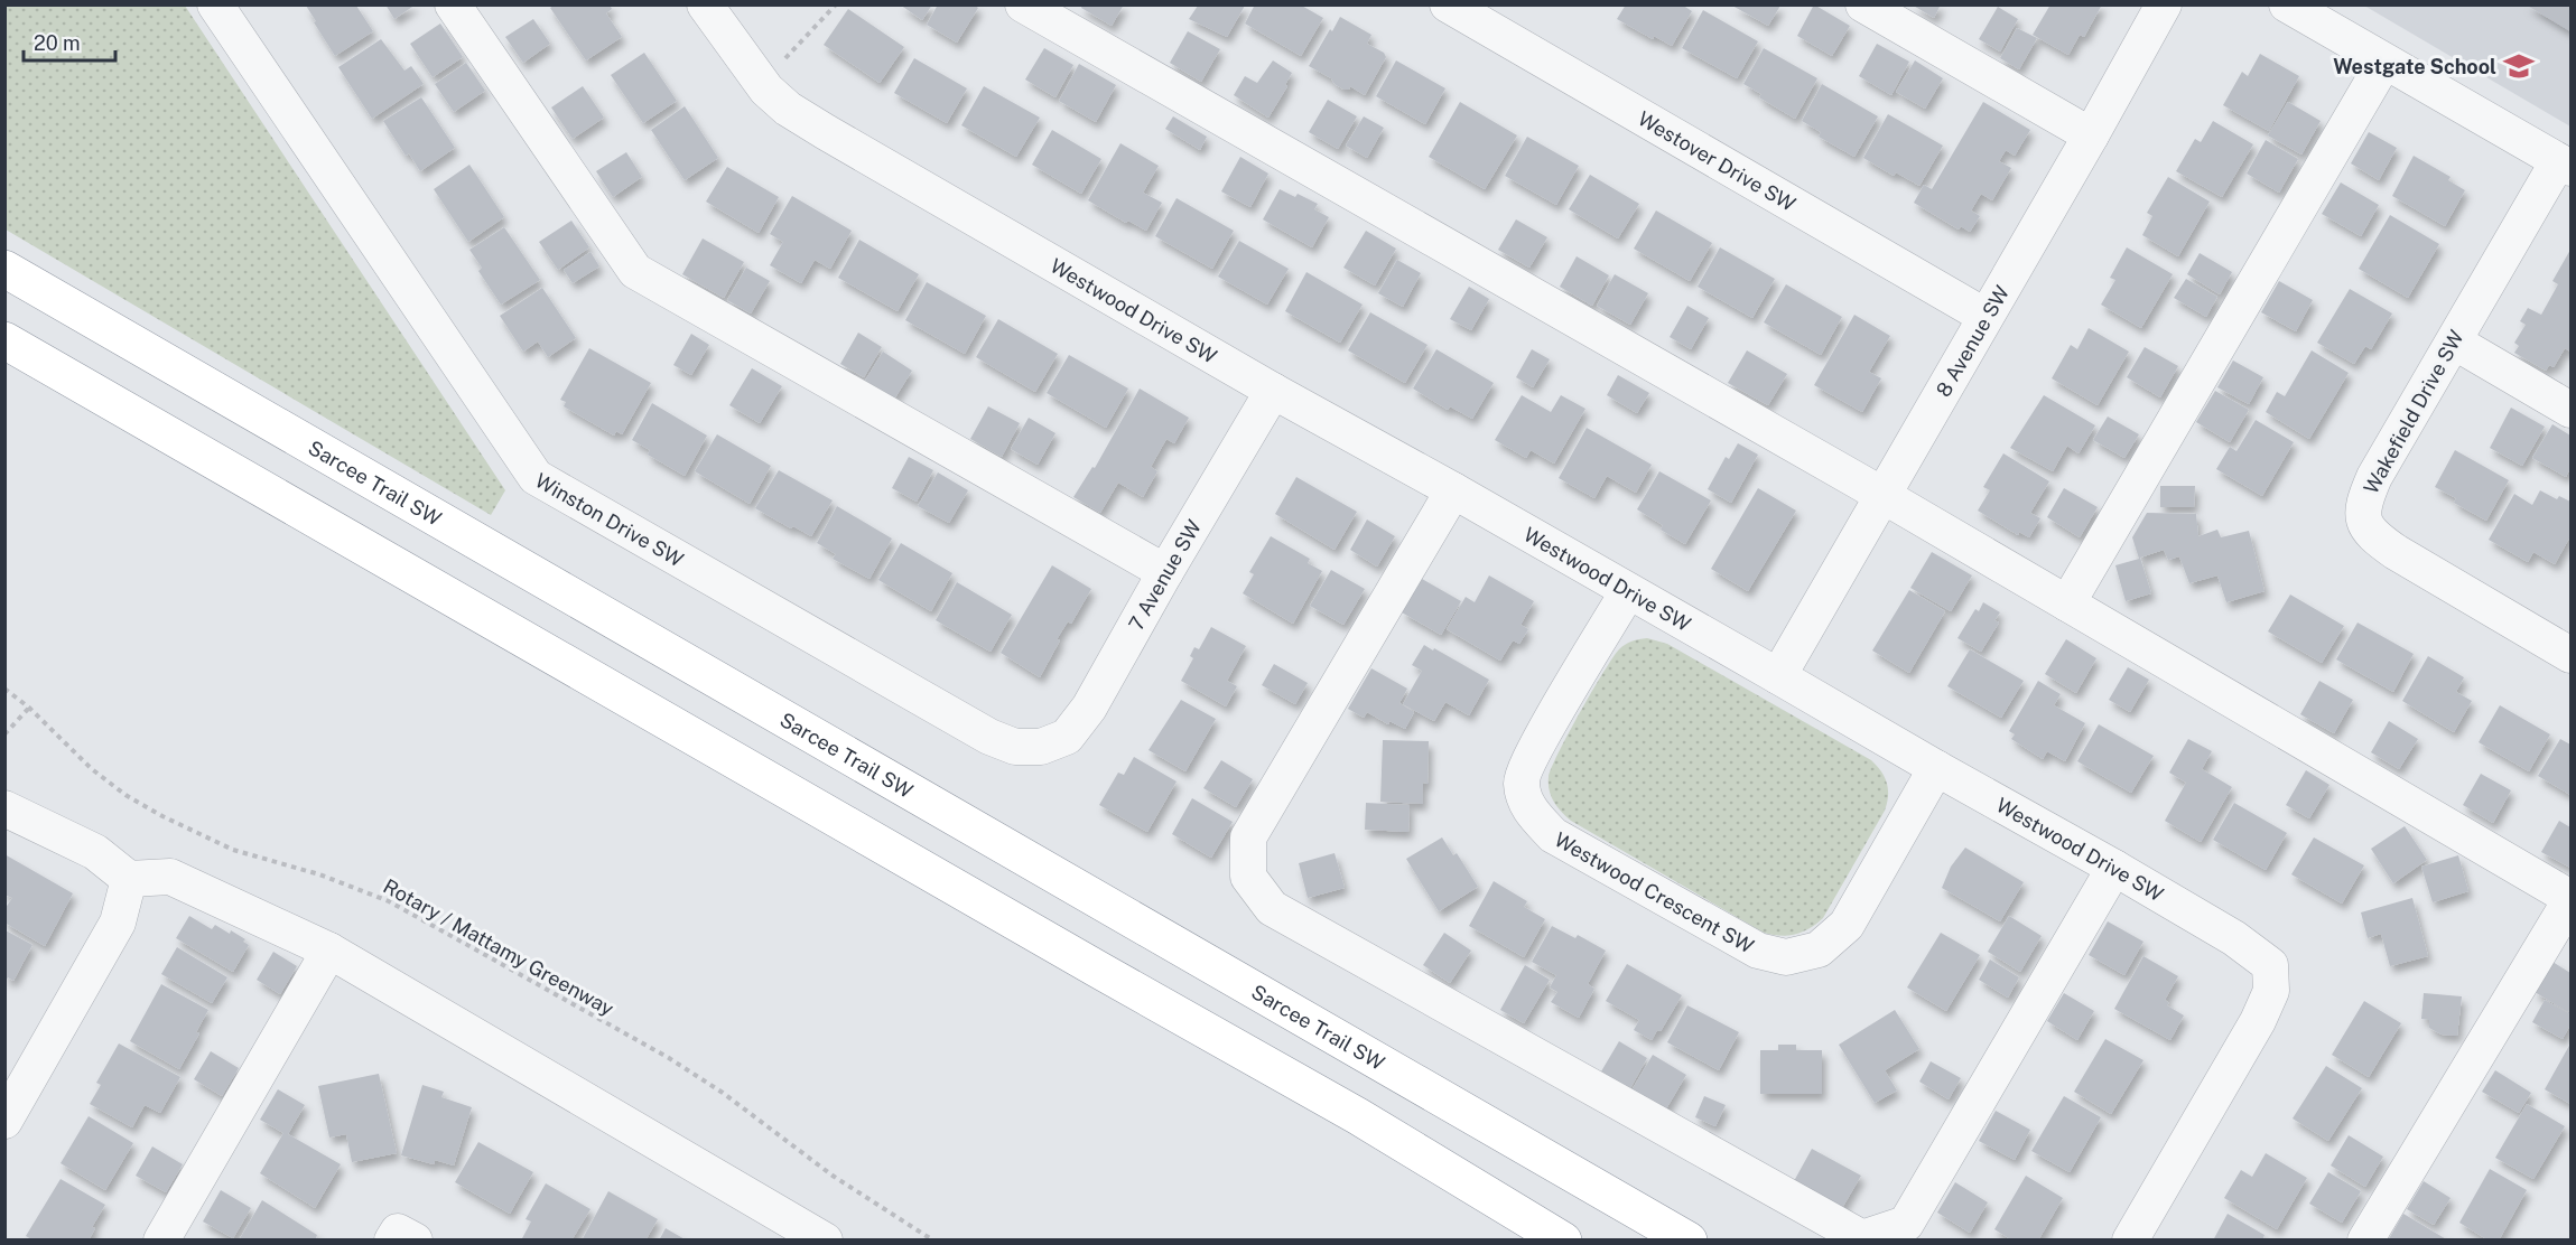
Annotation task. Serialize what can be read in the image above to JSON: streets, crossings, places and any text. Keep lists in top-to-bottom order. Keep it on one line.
{"streets":{"highway":["Sarcee Trail SW"],"street":["Westover Drive SW","Westwood Drive SW","8 Avenue SW","Wakefield Drive SW","Winston Drive SW","7 Avenue SW","Westwood Crescent SW"],"path":["Rotary / Mattamy Greenway"]},"crossings":[["Westover Drive SW","8 Avenue SW"],["Westwood Drive SW","8 Avenue SW"],["Westwood Drive SW","7 Avenue SW"],["Westwood Drive SW","Westwood Crescent SW"],["Winston Drive SW","7 Avenue SW"]],"places":{"school or university":["Westgate School"]},"scale_bar":"20 m"}
